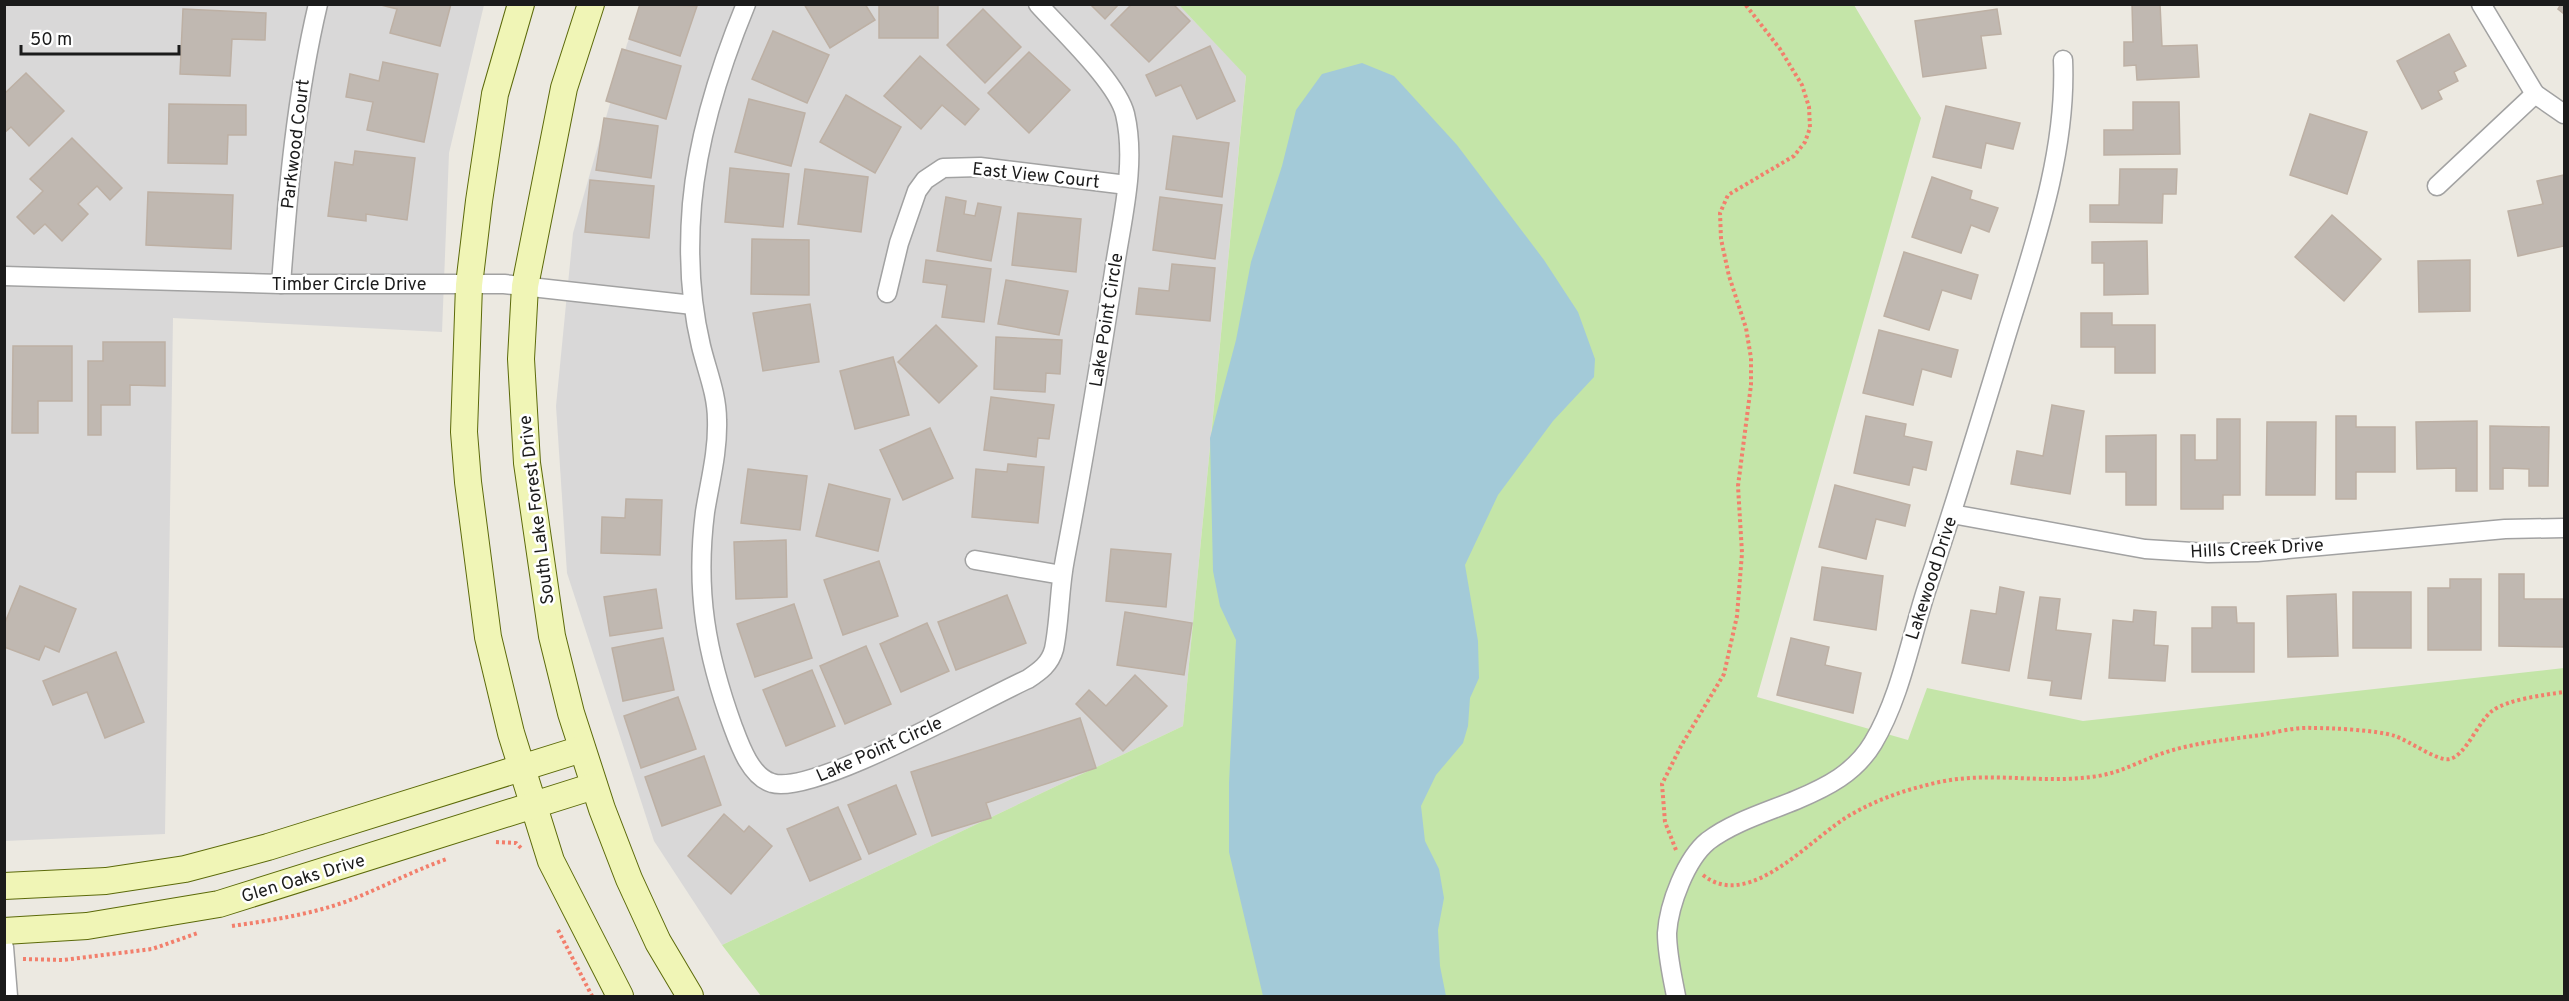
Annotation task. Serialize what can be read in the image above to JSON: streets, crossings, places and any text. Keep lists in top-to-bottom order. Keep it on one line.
{"streets":{"main road":["South Lake Forest Drive","Glen Oaks Drive"],"street":["Parkwood Court","East View Court","Timber Circle Drive","Lake Point Circle","Hills Creek Drive","Lakewood Drive"]},"crossings":[["Parkwood Court","Timber Circle Drive"],["East View Court","Lake Point Circle"],["Timber Circle Drive","Lake Point Circle"],["Timber Circle Drive","South Lake Forest Drive"],["South Lake Forest Drive","Glen Oaks Drive"],["Hills Creek Drive","Lakewood Drive"]],"scale_bar":"50 m"}
